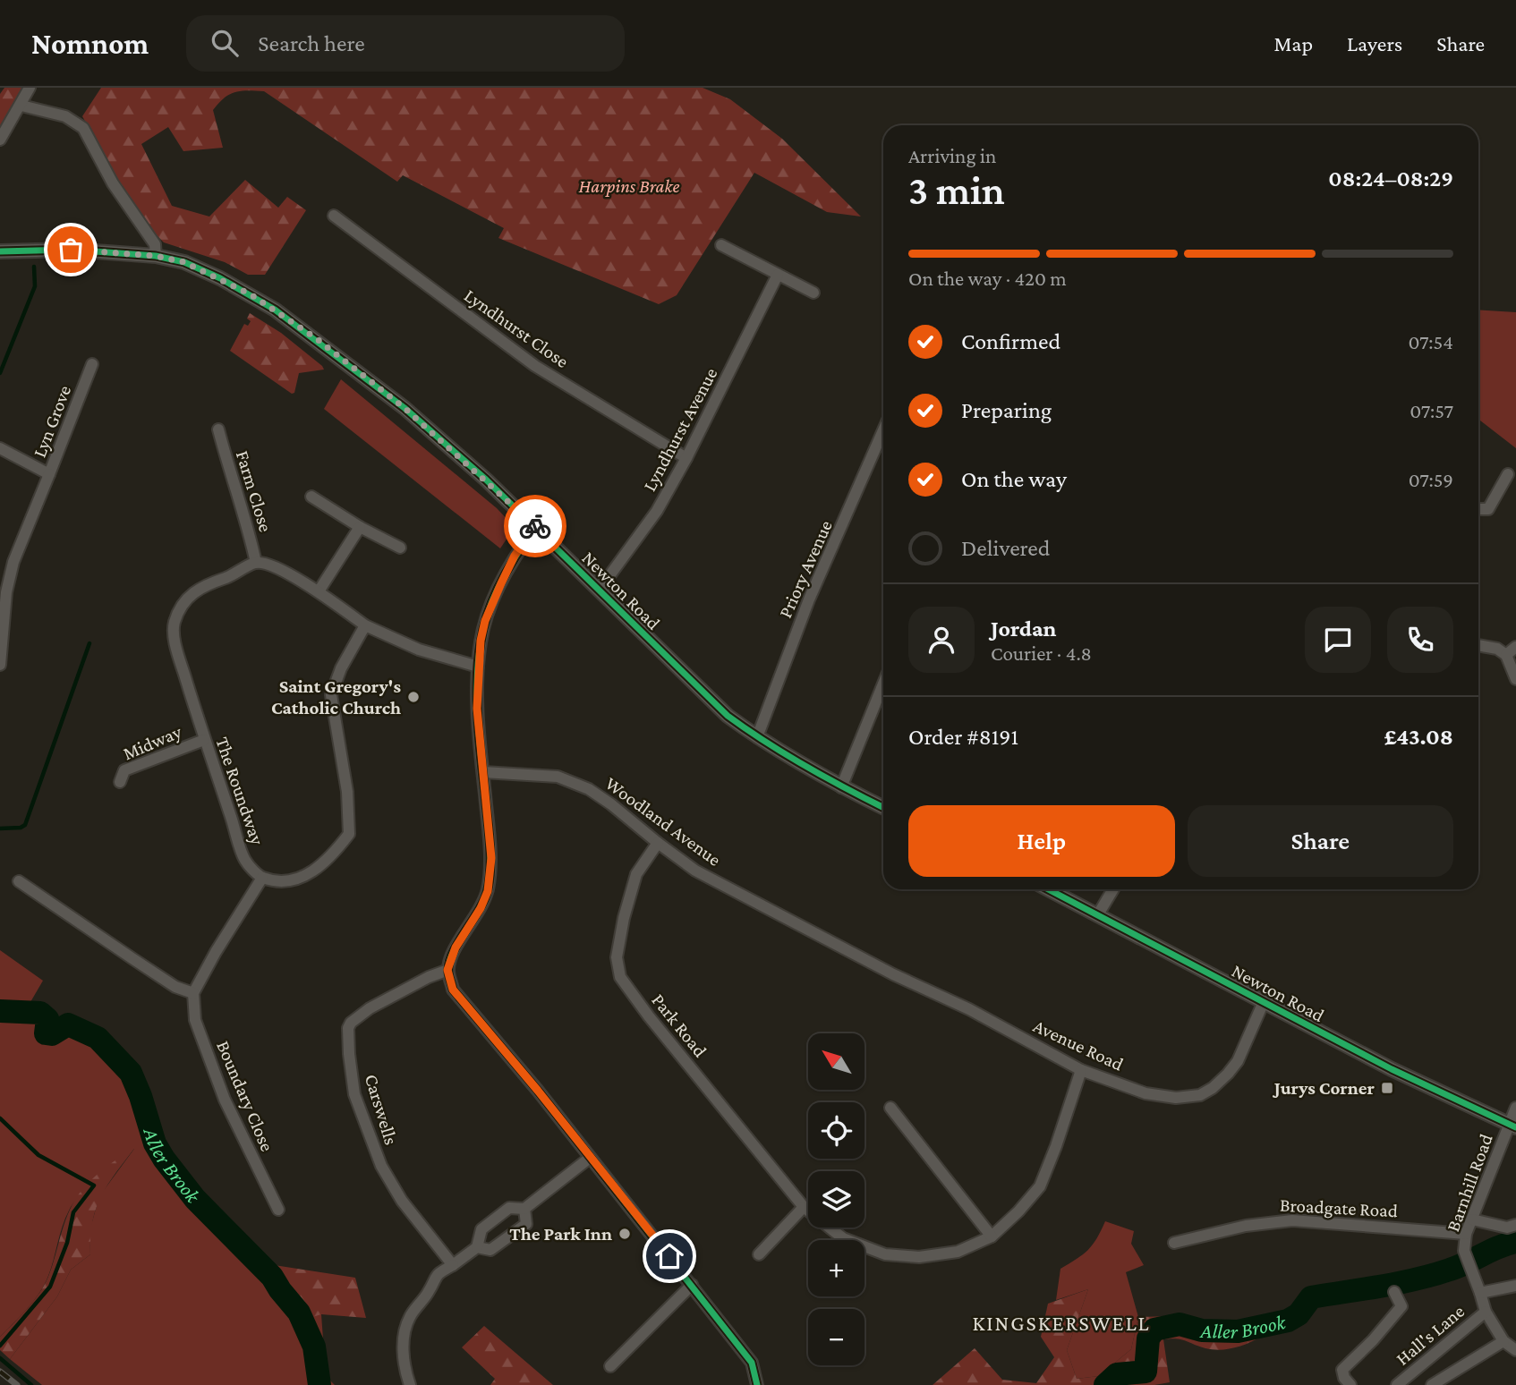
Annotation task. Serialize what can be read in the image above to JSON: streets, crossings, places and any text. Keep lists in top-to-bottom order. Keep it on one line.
{"streets":{"street":["Lyndhurst Close","Lyn Grove","Lyndhurst Avenue","Farm Close","Priory Avenue","Newton Road","Midway","The Roundway","Woodland Avenue","Park Road","Avenue Road","Boundary Close","Carswells","Barnhill Road","Broadgate Road","Hall's Lane"]},"crossings":[["Lyndhurst Close","Lyndhurst Avenue"],["Lyndhurst Avenue","Newton Road"],["Farm Close","The Roundway"],["Priory Avenue","Newton Road"],["Newton Road","Avenue Road"],["Newton Road","Barnhill Road"],["Midway","The Roundway"],["Woodland Avenue","Park Road"],["Woodland Avenue","Avenue Road"],["Park Road","Avenue Road"],["Barnhill Road","Broadgate Road"],["Barnhill Road","Hall's Lane"]],"districts":["KINGSKERSWELL"],"water":["Aller Brook"],"parks":["Harpins Brake"],"places":{"other":["Saint Gregory's Catholic Church","The Park Inn"],"transit":["Jurys Corner"]},"north":"top left","page":{"header":"Nomnom","search":"Search here","nav":["Map","Layers","Share"],"heading":["3 min","Arriving in","08:24–08:29"],"panel":["Jordan","Courier · 4.8","Order #8191","£43.08"],"bar":"On the way · 420 m","list":[["Confirmed","07:54"],["Preparing","07:57"],["On the way","07:59"],"Delivered"],"buttons":["Help","Share"],"map_buttons":["+","−"]}}
